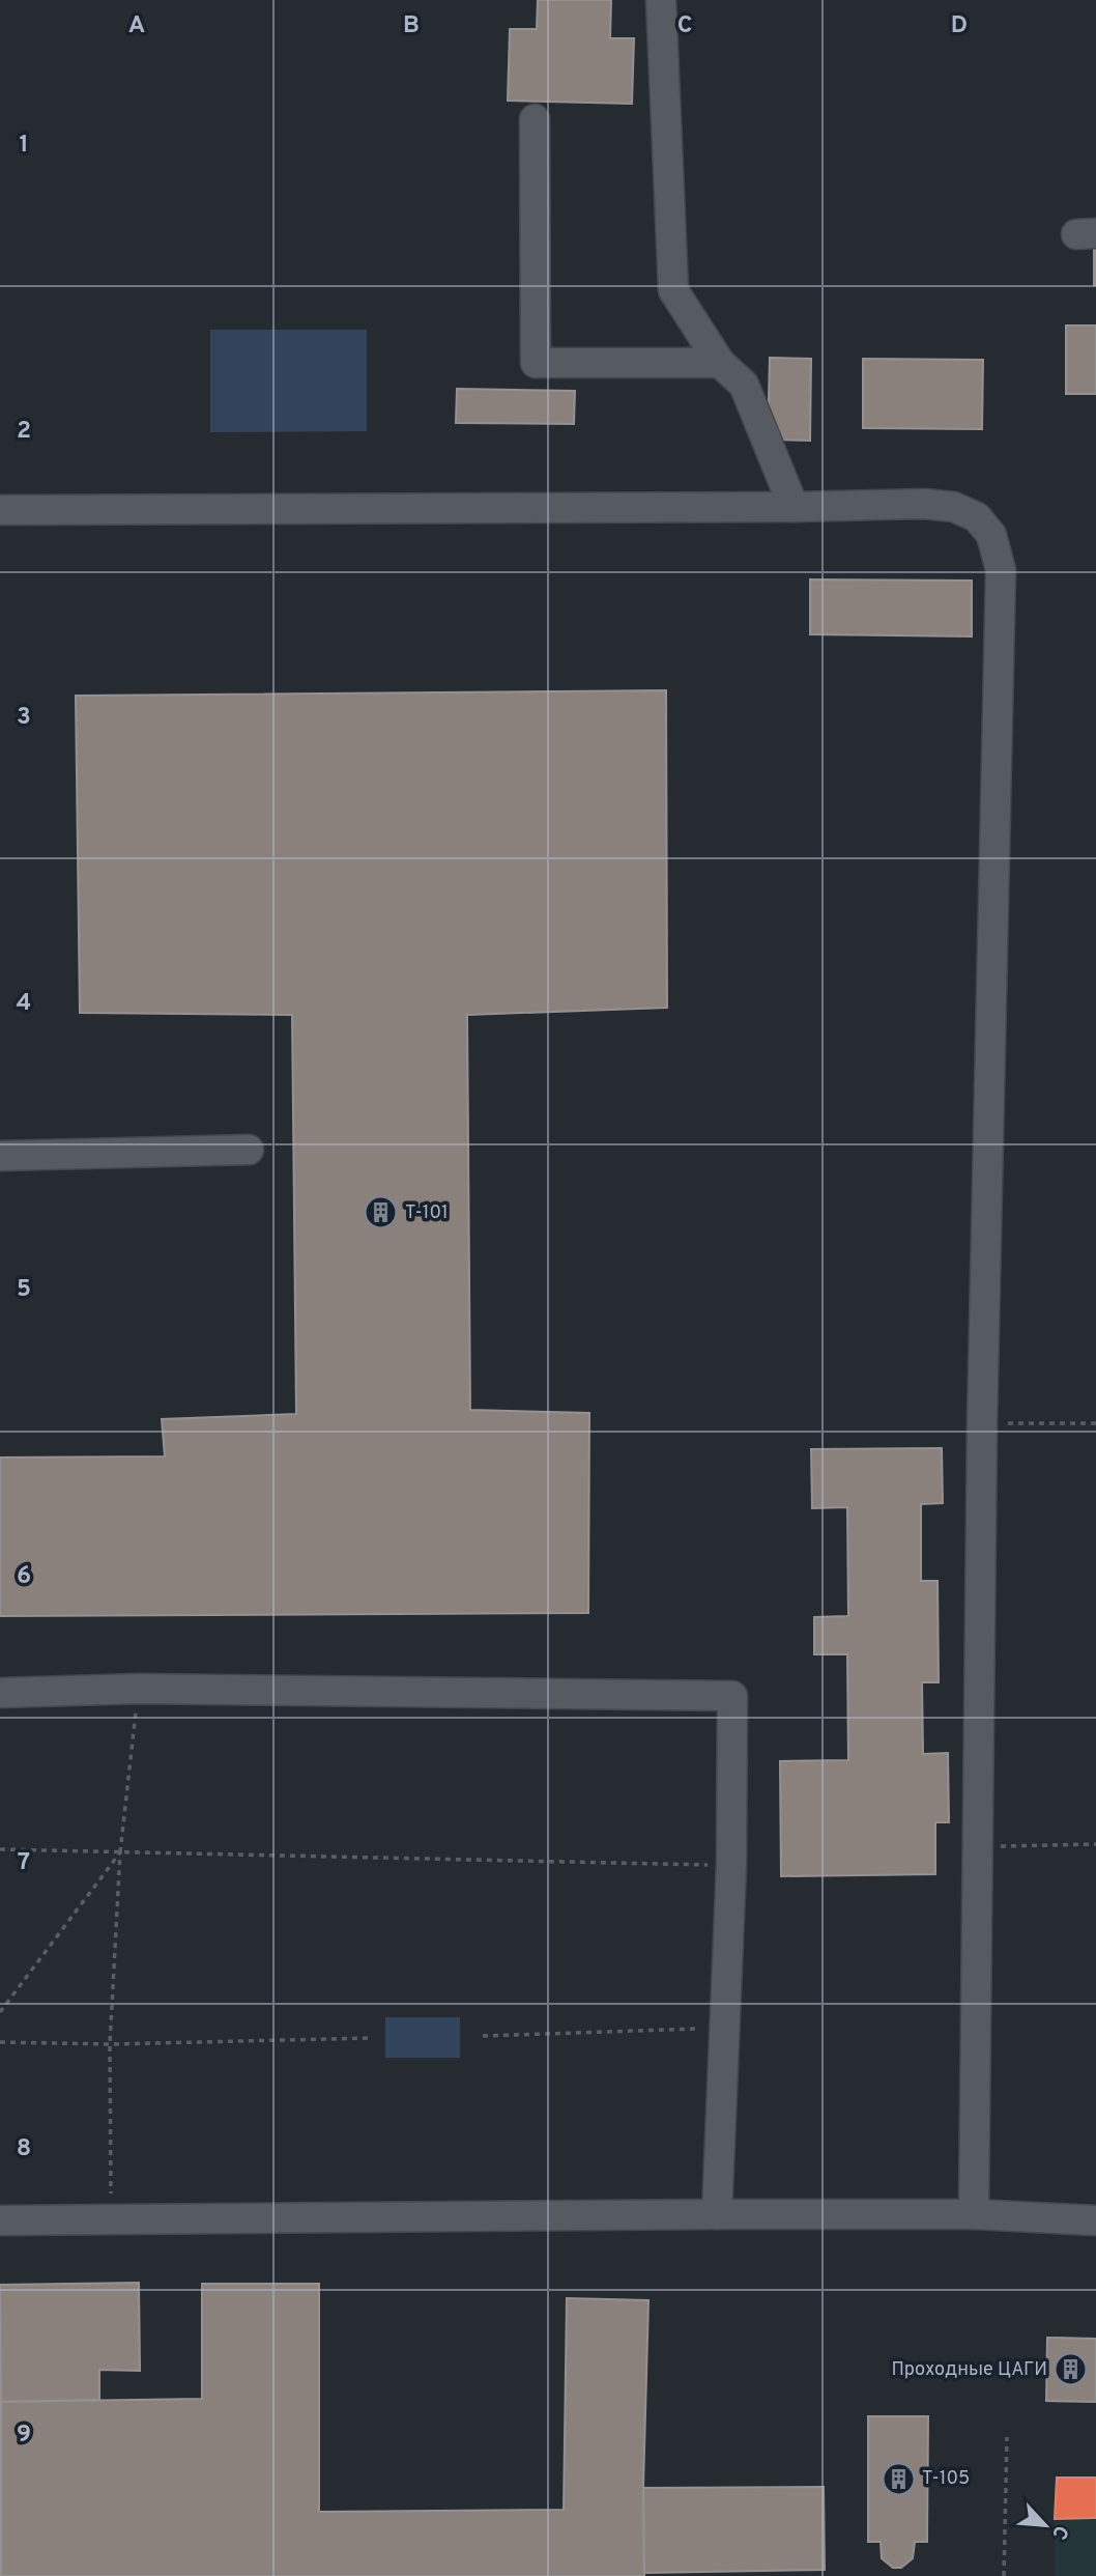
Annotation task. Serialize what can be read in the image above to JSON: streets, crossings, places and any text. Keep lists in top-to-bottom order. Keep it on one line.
{"places":{"building":["Т-101","Проходные ЦАГИ","Т-105"]},"north":"bottom right","grid":{"columns":["A","B","C","D"],"rows":["1","2","3","4","5","6","7","8","9"]}}
